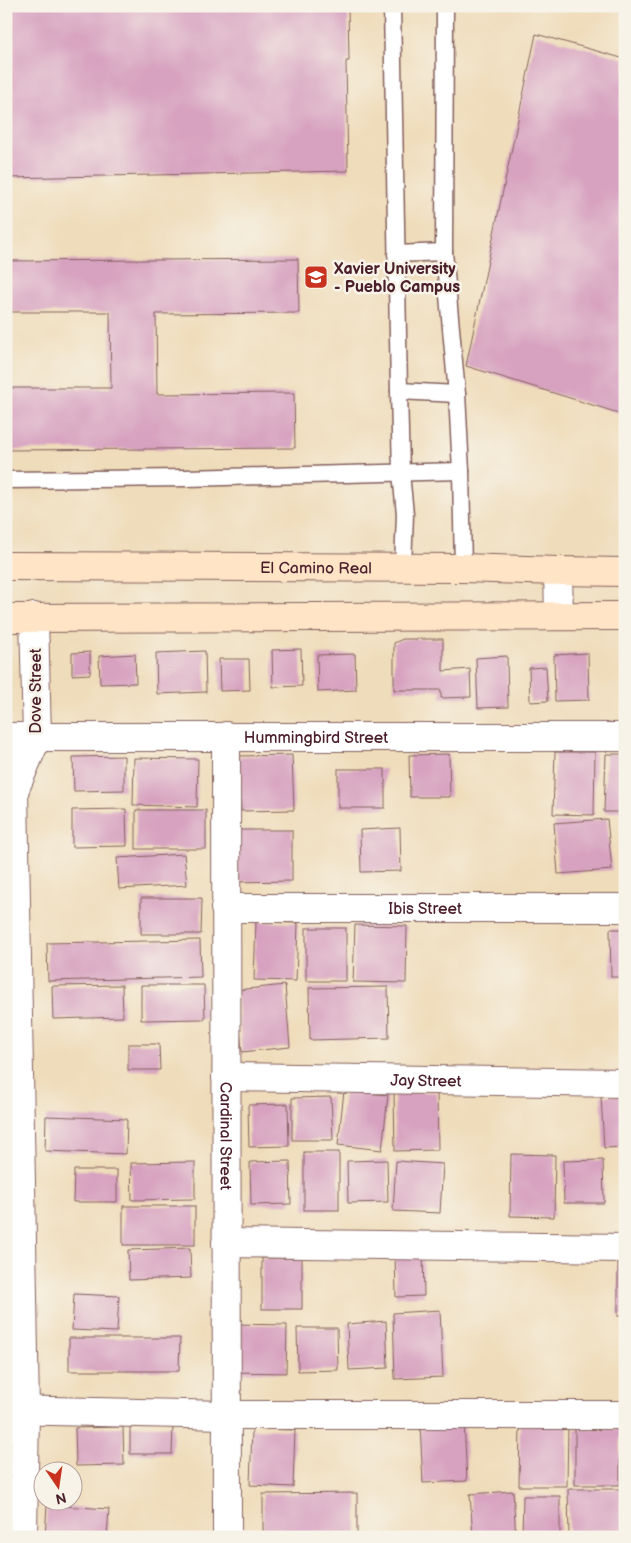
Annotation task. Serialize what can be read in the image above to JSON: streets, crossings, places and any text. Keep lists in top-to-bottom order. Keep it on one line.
{"streets":{"street":["El Camino Real","Dove Street","Hummingbird Street","Ibis Street","Jay Street","Cardinal Street"]},"crossings":[["Dove Street","Hummingbird Street"],["Hummingbird Street","Cardinal Street"],["Ibis Street","Cardinal Street"],["Jay Street","Cardinal Street"]],"places":{"school or university":["Xavier University - Pueblo Campus"]},"north":"bottom"}
